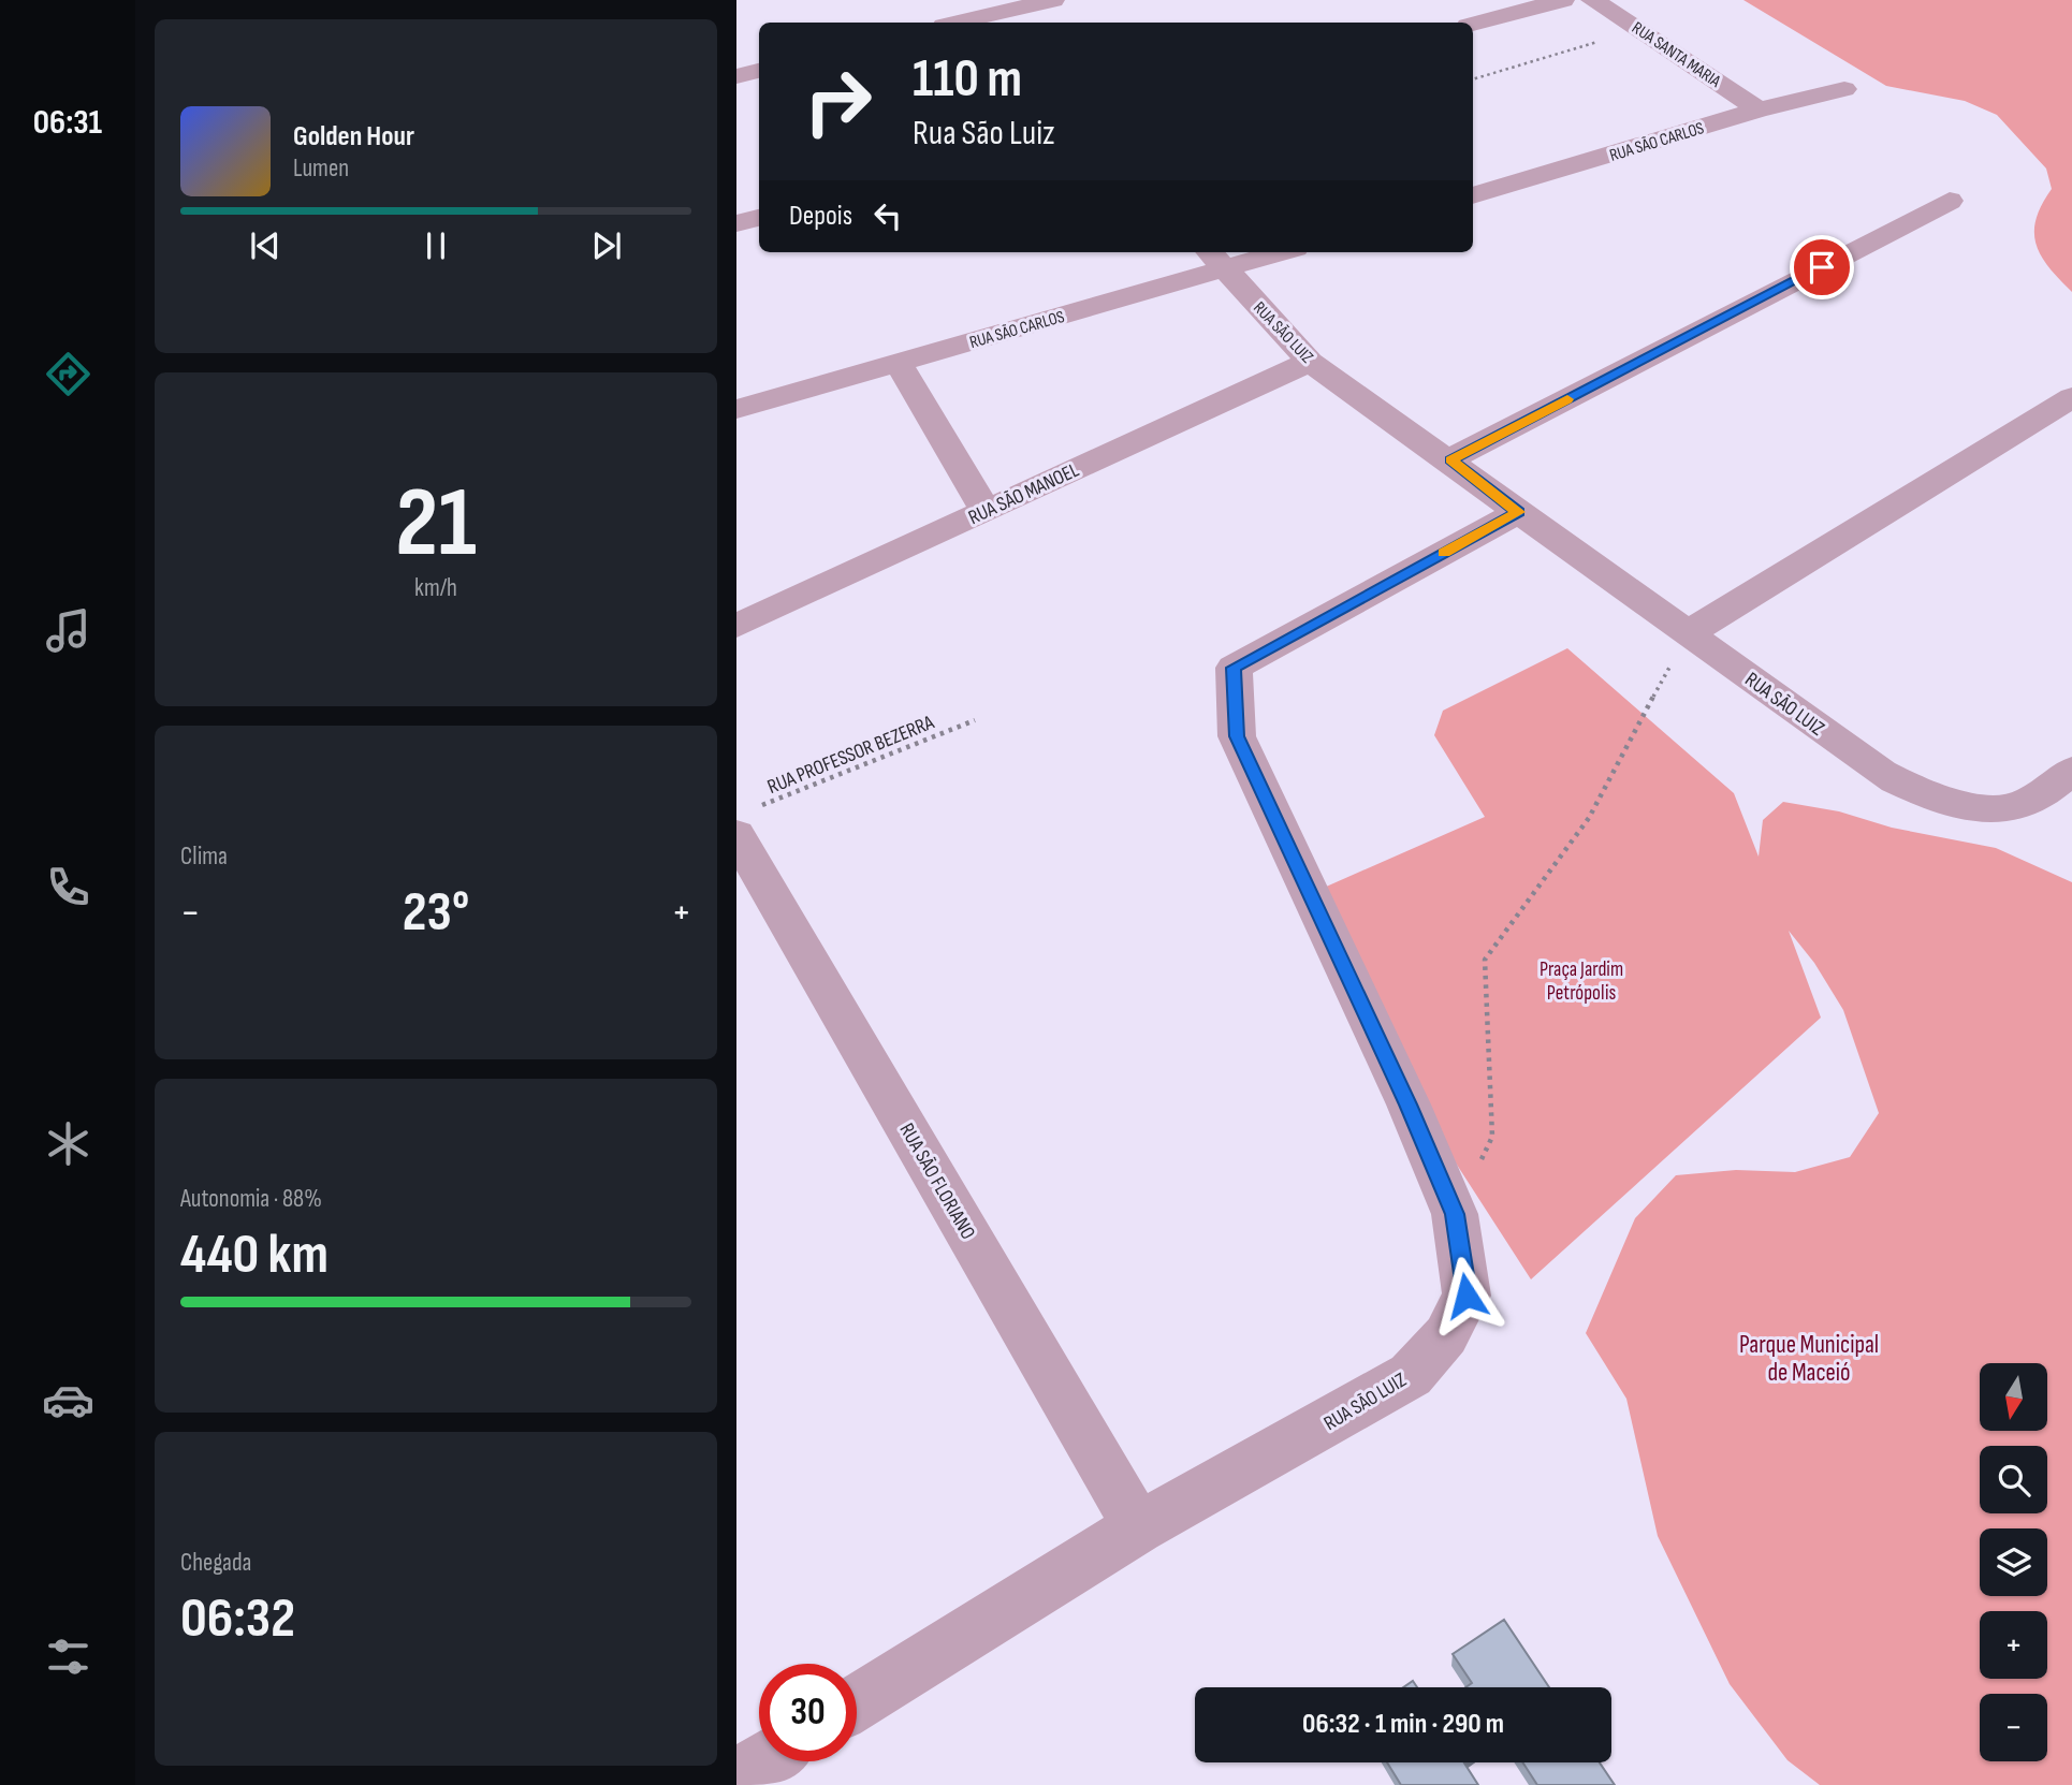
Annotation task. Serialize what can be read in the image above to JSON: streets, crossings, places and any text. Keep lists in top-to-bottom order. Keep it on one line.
{"streets":{"street":["RUA SANTA MARIA","RUA SÃO CARLOS","RUA SÃO LUIZ","RUA SÃO MANOEL","RUA SÃO FLORIANO"],"path":["RUA PROFESSOR BEZERRA"]},"crossings":[["RUA SANTA MARIA","RUA SÃO CARLOS"],["RUA SÃO CARLOS","RUA SÃO LUIZ"],["RUA SÃO LUIZ","RUA SÃO MANOEL"],["RUA SÃO LUIZ","RUA SÃO FLORIANO"],["RUA PROFESSOR BEZERRA","RUA SÃO FLORIANO"]],"parks":["Praça Jardim Petrópolis","Parque Municipal de Maceió"],"north":"bottom","page":{"tabs":"06:31","turn":["110 m","Rua São Luiz"],"song":["Golden Hour","Lumen"],"then":"Depois","tile":[["21","km/h"],"Clima",["Autonomia · 88%","440 km"],["Chegada","06:32"]],"heat":["−","23°","+"],"map_buttons":["+","−"],"limit":"30","trip":"06:32 · 1 min · 290 m"}}
